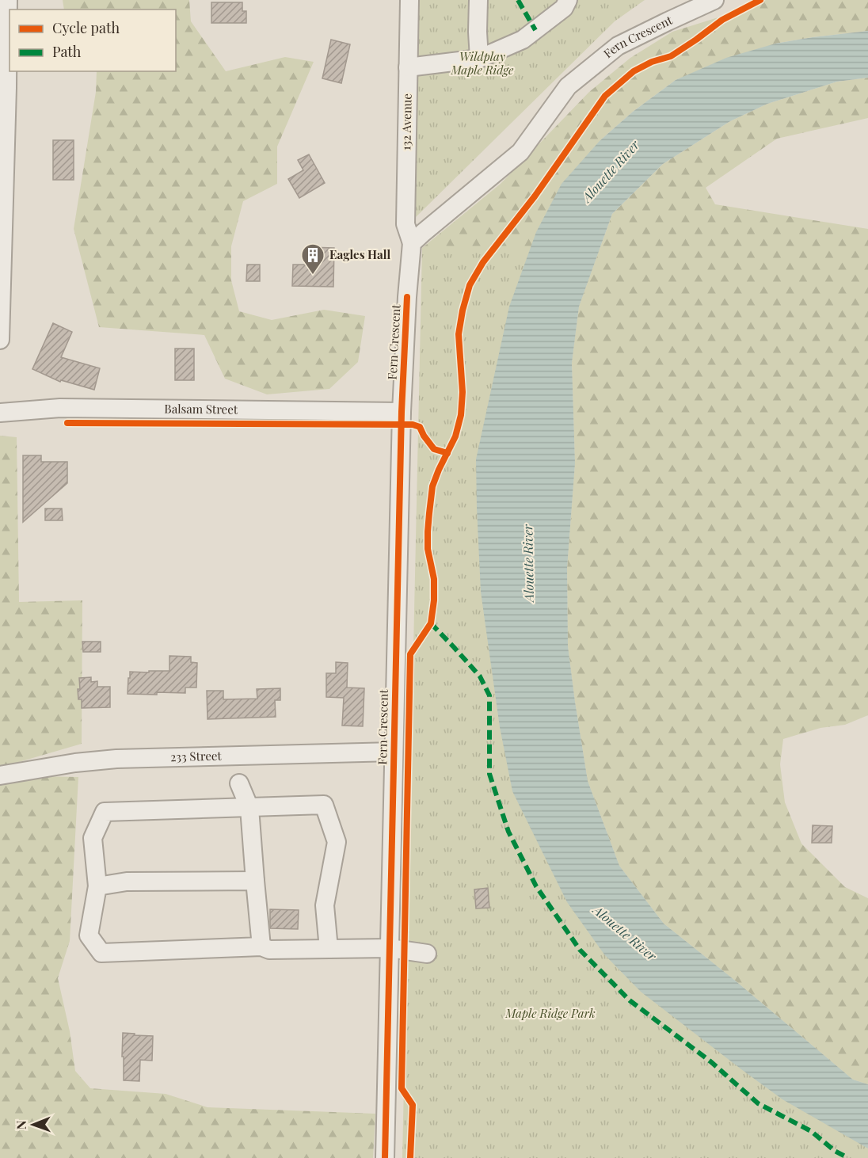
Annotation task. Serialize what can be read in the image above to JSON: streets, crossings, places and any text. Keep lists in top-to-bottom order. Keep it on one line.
{"streets":{"street":["Fern Crescent","132 Avenue","Balsam Street","233 Street"]},"crossings":[["Fern Crescent","132 Avenue"],["Fern Crescent","Balsam Street"],["Fern Crescent","233 Street"]],"water":["Alouette River"],"parks":["Wildplay Maple Ridge","Maple Ridge Park"],"places":{"building":["Eagles Hall"]},"legend":["Cycle path","Path"],"north":"left"}
